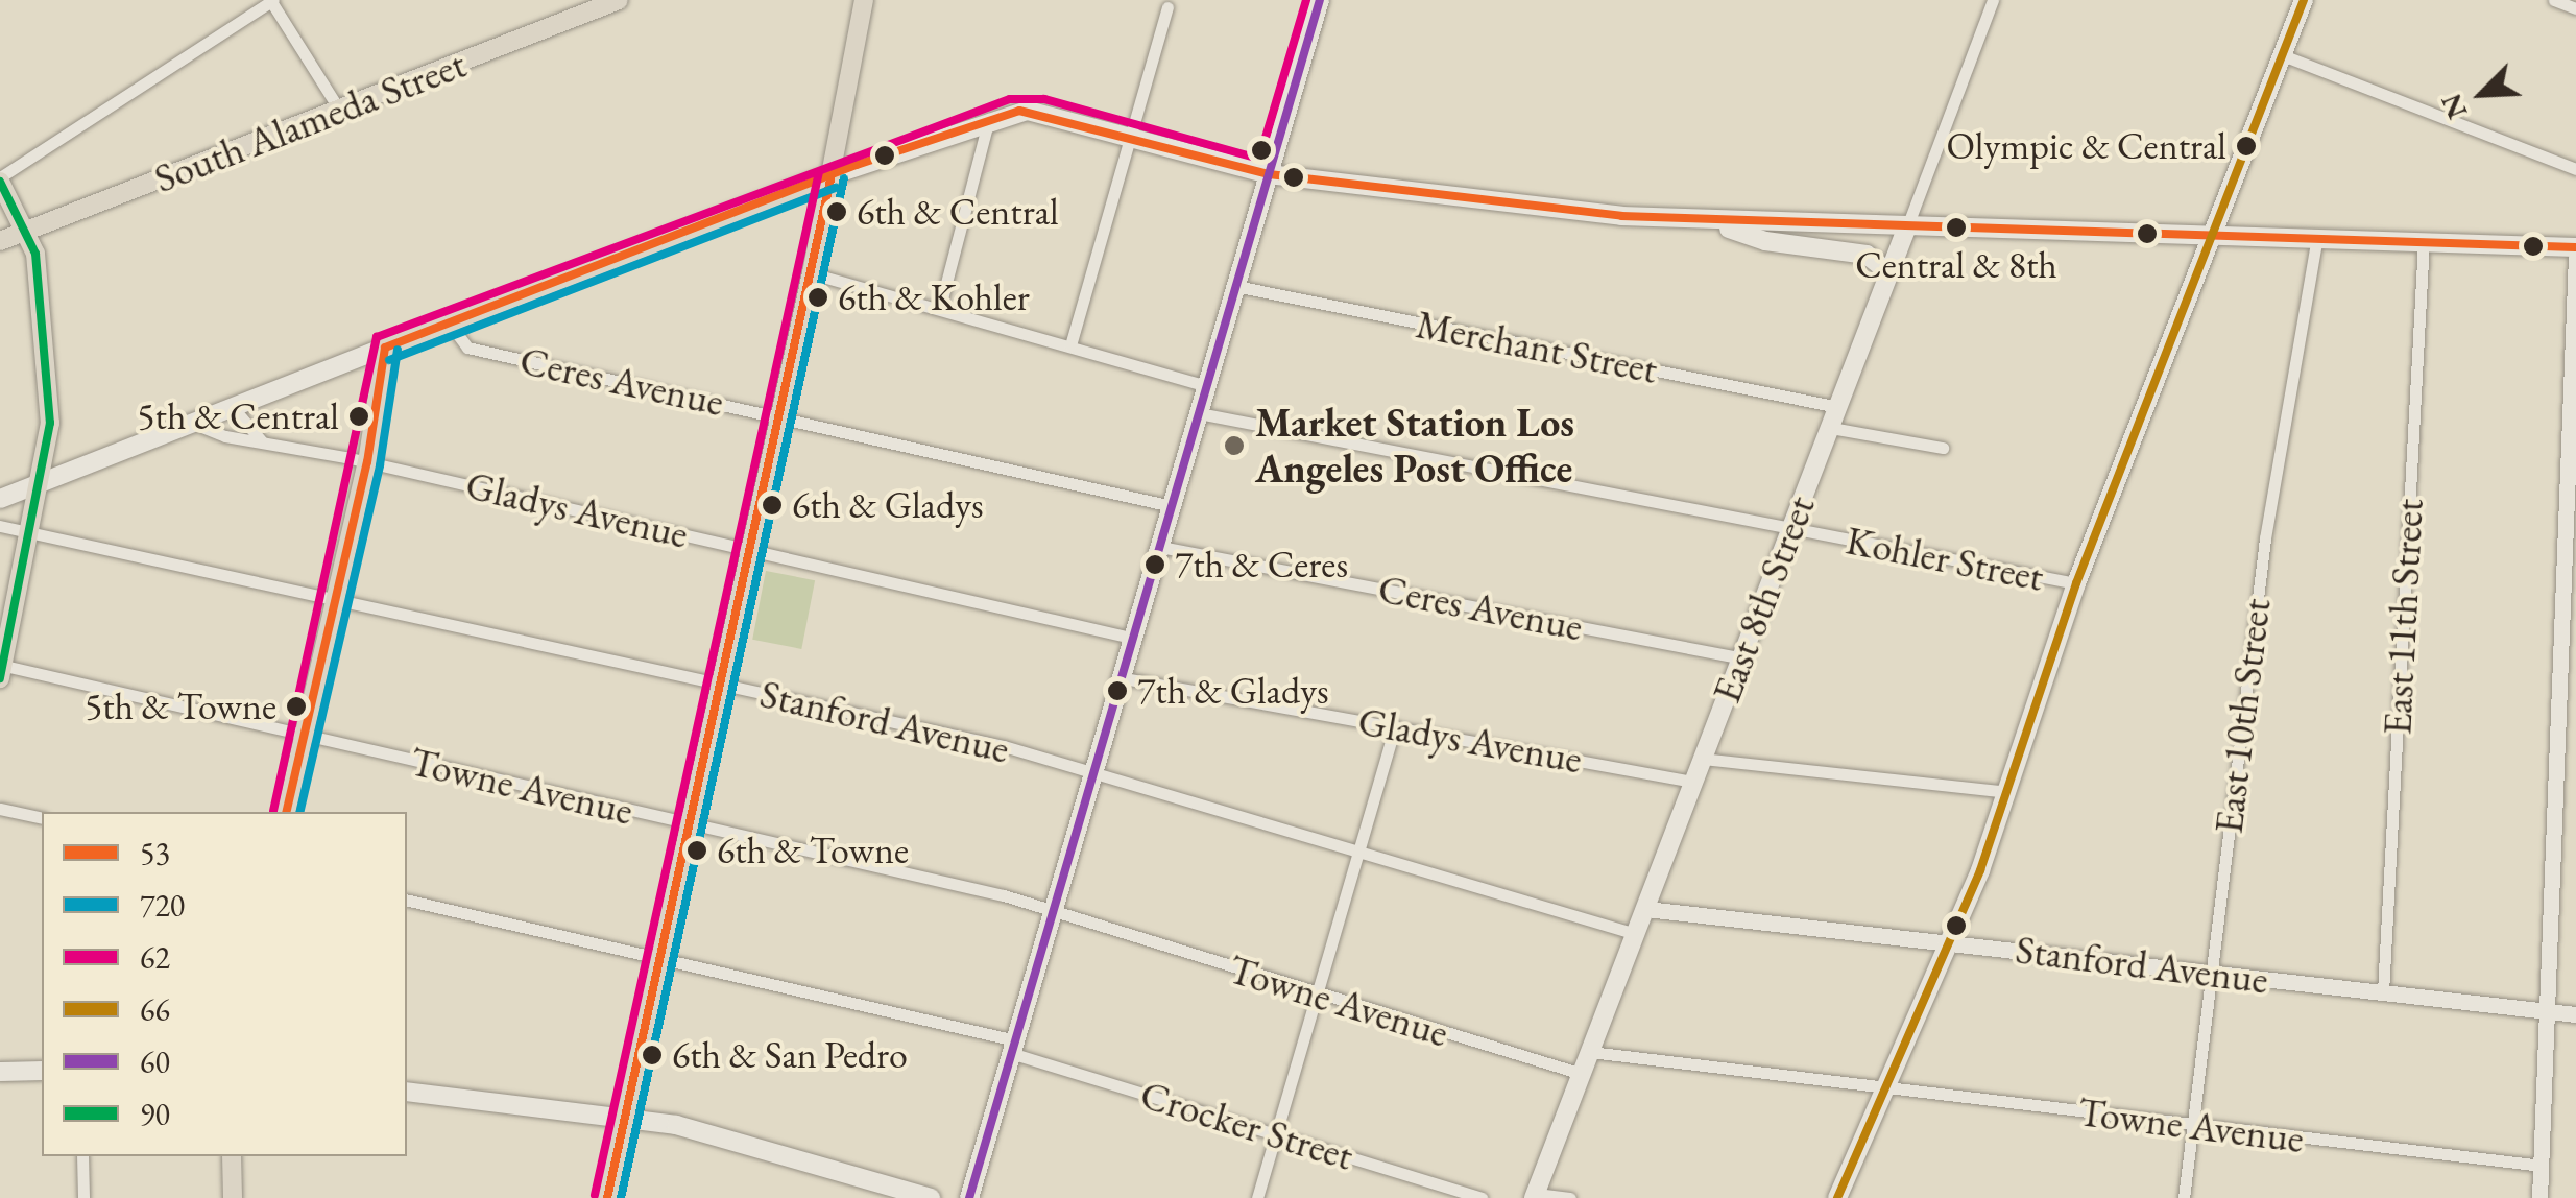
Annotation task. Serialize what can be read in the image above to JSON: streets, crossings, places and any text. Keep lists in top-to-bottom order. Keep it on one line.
{"streets":{"main road":["South Alameda Street","East 8th Street"],"street":["Merchant Street","Ceres Avenue","Gladys Avenue","Kohler Street","East 11th Street","East 10th Street","Stanford Avenue","Towne Avenue","Crocker Street"]},"crossings":[["Merchant Street","East 8th Street"],["Ceres Avenue","East 8th Street"],["Gladys Avenue","East 8th Street"],["Kohler Street","East 8th Street"],["East 8th Street","Stanford Avenue"],["East 8th Street","Towne Avenue"],["East 11th Street","Stanford Avenue"],["East 10th Street","Stanford Avenue"],["East 10th Street","Towne Avenue"]],"places":["Olympic & Central","6th & Central","Central & 8th","6th & Kohler","5th & Central","Market Station Los Angeles Post Office","6th & Gladys","7th & Ceres","7th & Gladys","5th & Towne","6th & Towne","6th & San Pedro"],"lines":["transit line 62","transit line 66","transit line 60","transit line 53","transit line 720","transit line 90"],"legend":["53","720","62","66","60","90"],"north":"bottom left"}
